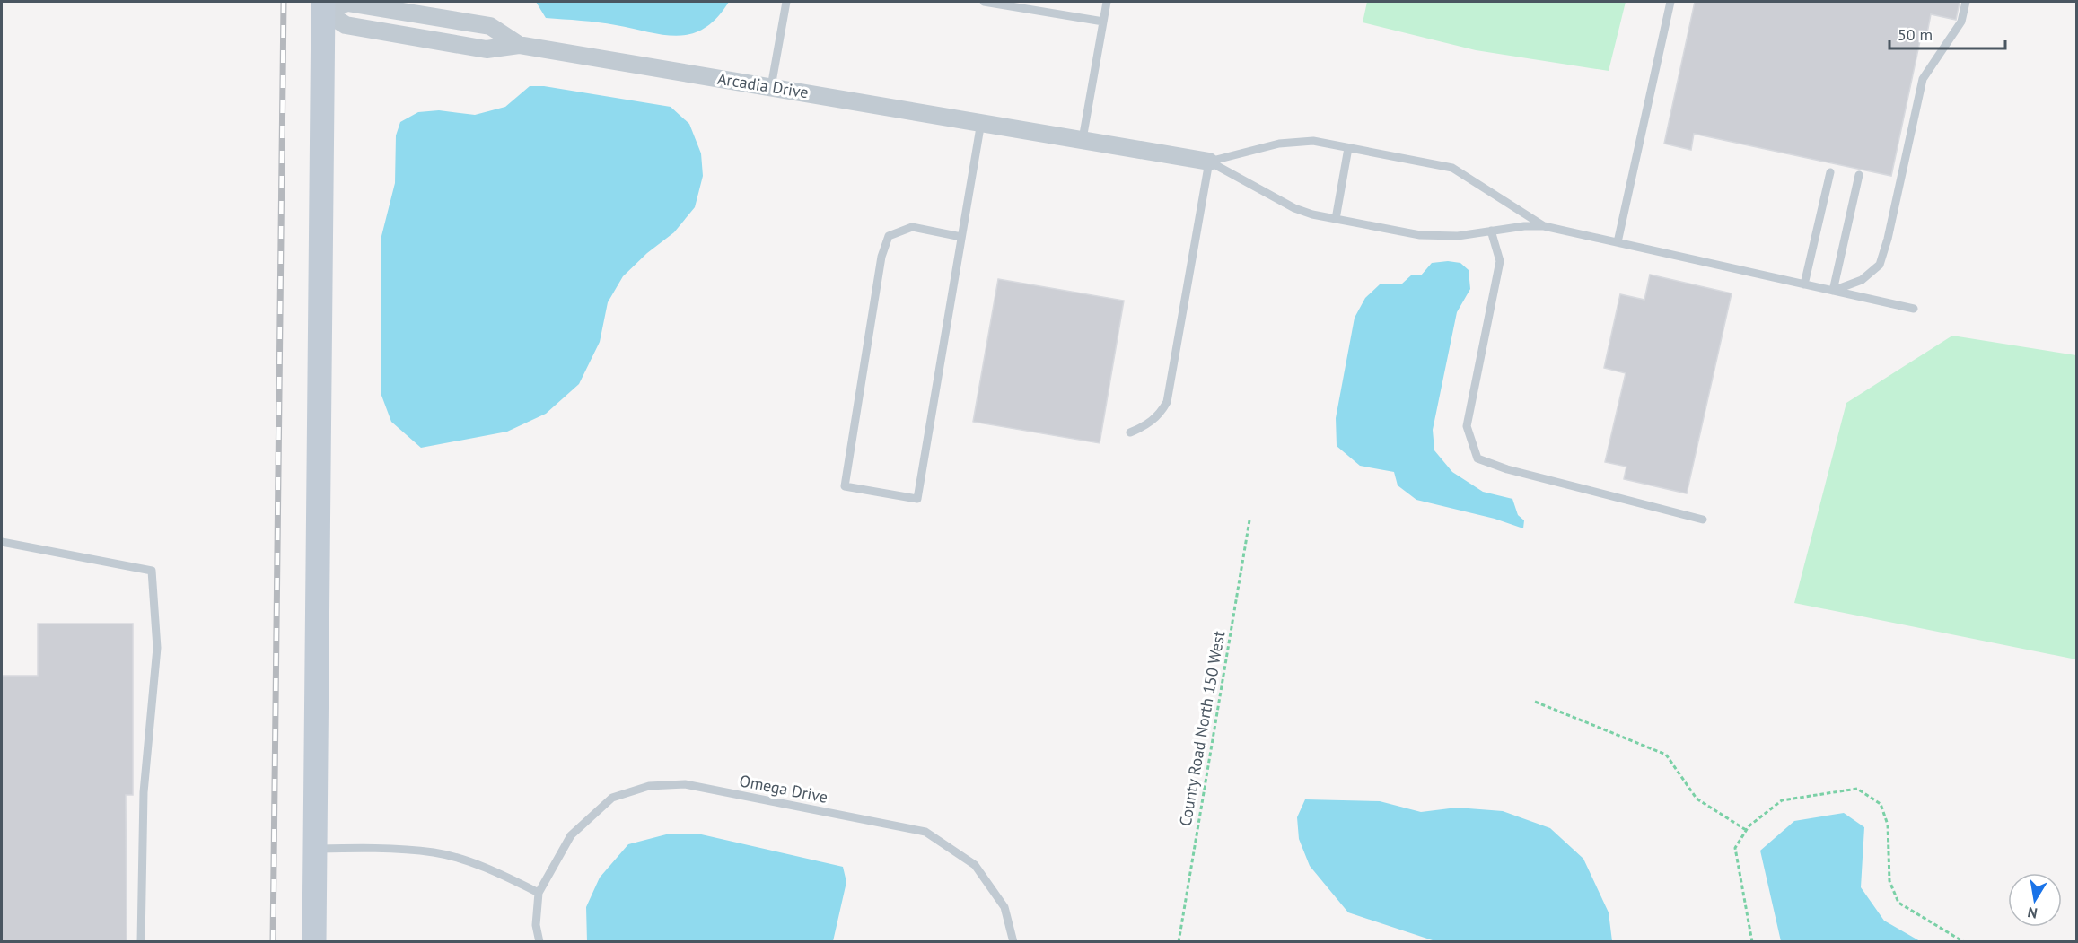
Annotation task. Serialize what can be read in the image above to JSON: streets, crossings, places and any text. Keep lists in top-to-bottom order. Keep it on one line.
{"streets":{"street":["Arcadia Drive"],"lane":["Omega Drive"],"path":["County Road North 150 West"]},"scale_bar":"50 m","north":"bottom"}
